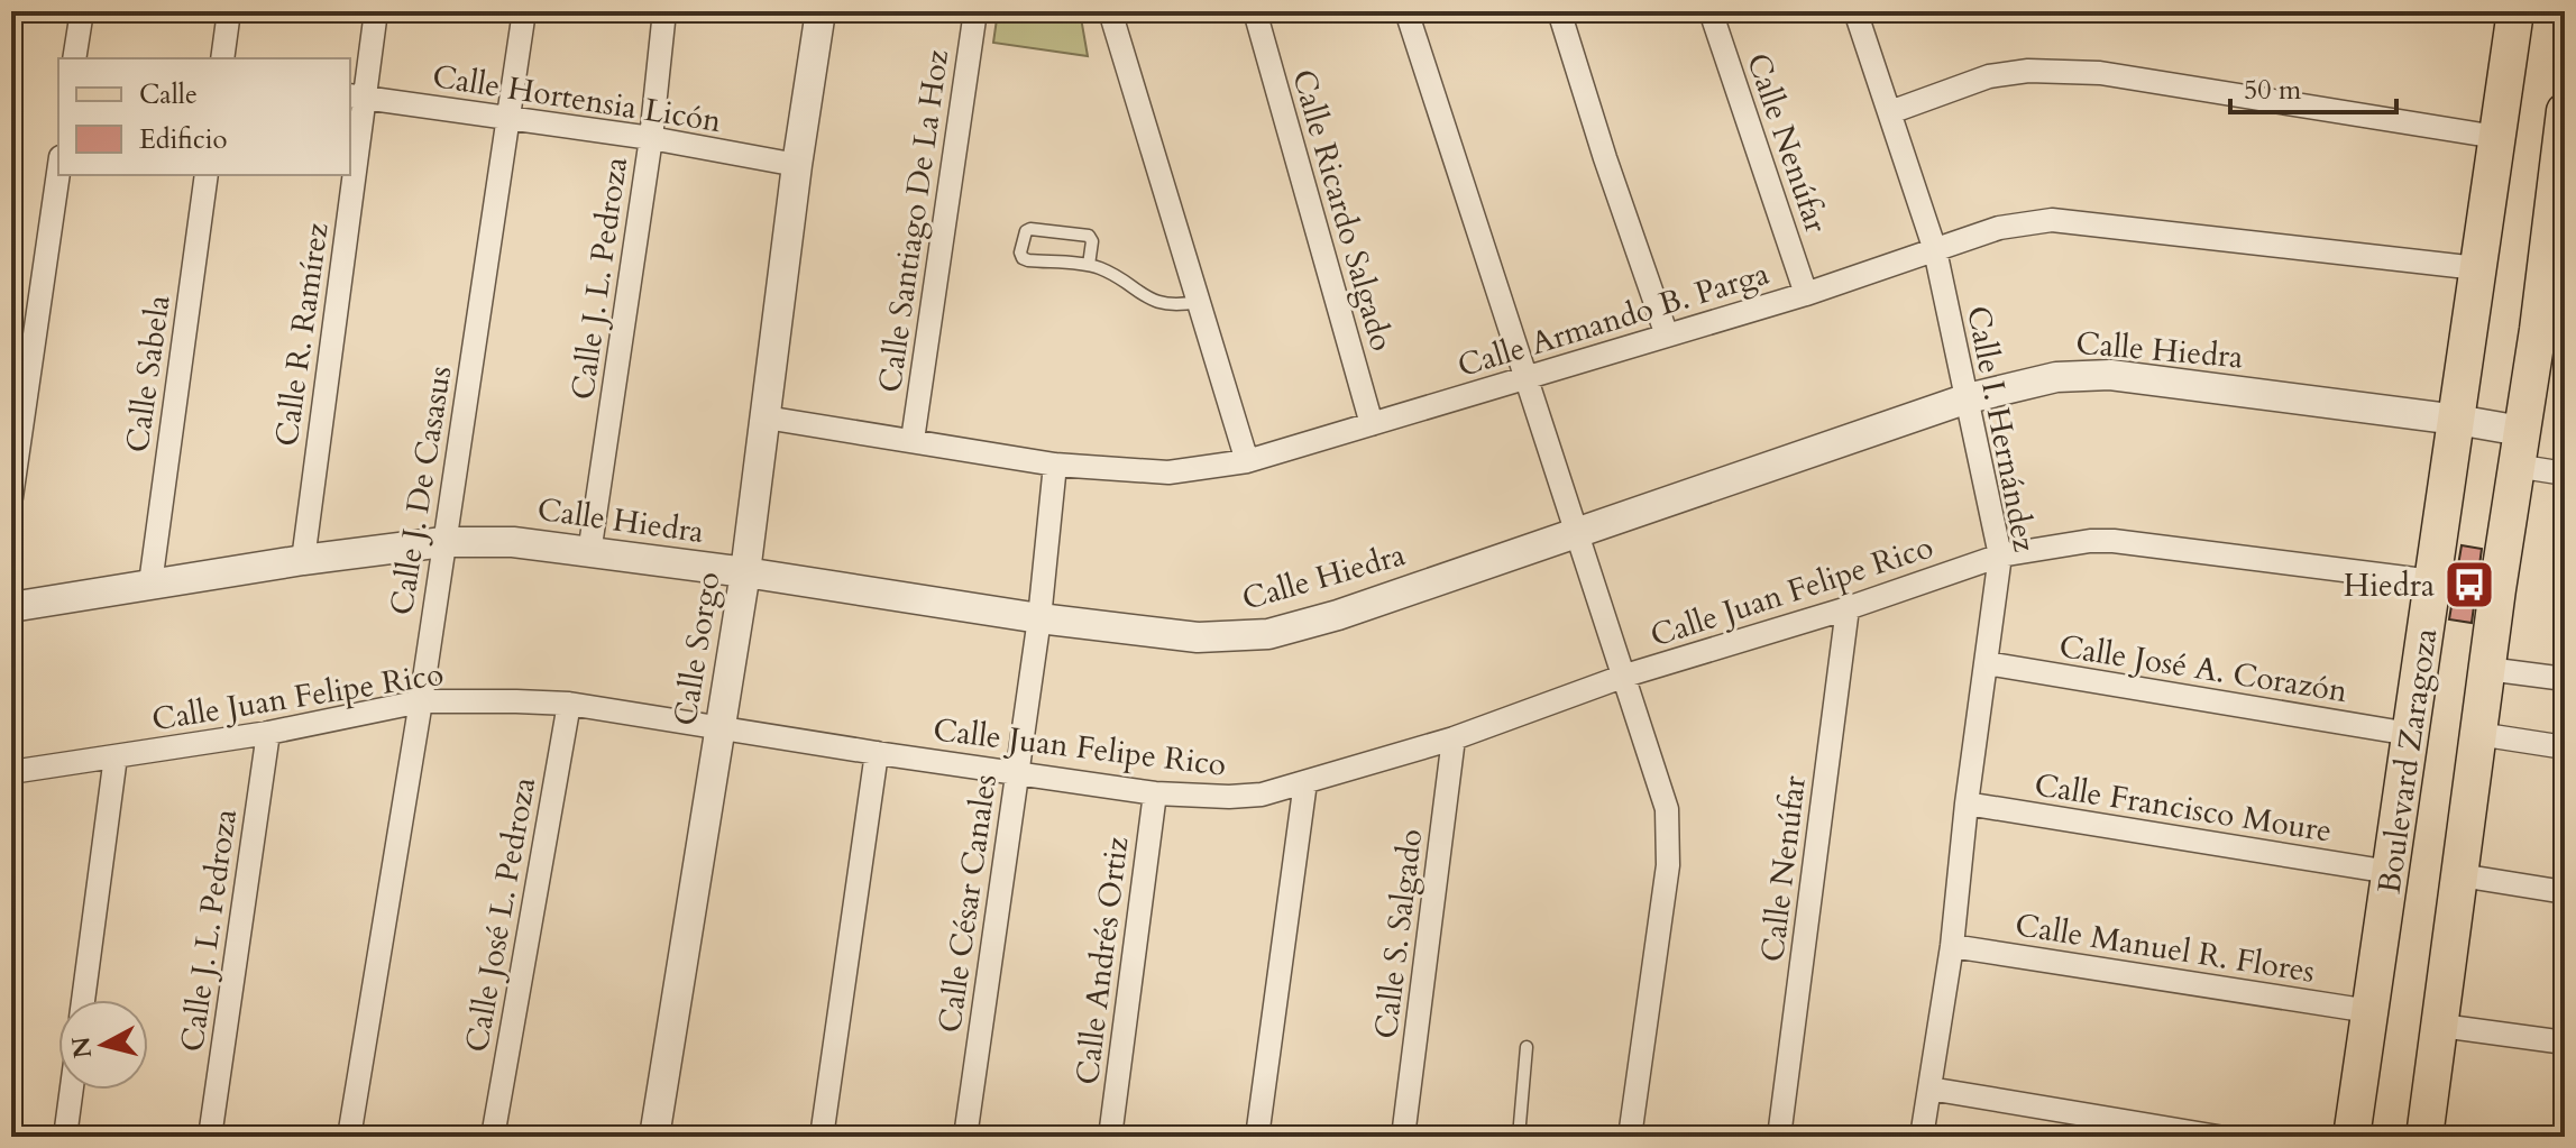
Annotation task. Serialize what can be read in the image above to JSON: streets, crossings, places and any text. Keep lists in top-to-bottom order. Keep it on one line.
{"streets":{"main road":["Boulevard Zaragoza"],"street":["Calle Hortensia Licón","Calle Nenúfar","Calle Ricardo Salgado","Calle Santiago De La Hoz","Calle J. L. Pedroza","Calle Armando B. Parga","Calle R. Ramírez","Calle Hiedra","Calle Sabela","Calle I. Hernández","Calle J. De Casasus","Calle Juan Felipe Rico","Calle Sorgo","Calle José A. Corazón","Calle Francisco Moure","Calle César Canales","Calle José L. Pedroza","Calle S. Salgado","Calle Manuel R. Flores","Calle Andrés Ortiz"]},"crossings":[["Calle Hortensia Licón","Calle J. L. Pedroza"],["Calle Hortensia Licón","Calle R. Ramírez"],["Calle Hortensia Licón","Calle J. De Casasus"],["Calle Hortensia Licón","Calle Sorgo"],["Calle Nenúfar","Calle Armando B. Parga"],["Calle Nenúfar","Calle Juan Felipe Rico"],["Calle Ricardo Salgado","Calle Armando B. Parga"],["Calle Santiago De La Hoz","Calle Armando B. Parga"],["Calle J. L. Pedroza","Calle Hiedra"],["Calle J. L. Pedroza","Calle Juan Felipe Rico"],["Calle Armando B. Parga","Calle I. Hernández"],["Calle Armando B. Parga","Calle Sorgo"],["Calle Armando B. Parga","Boulevard Zaragoza"],["Calle Armando B. Parga","Calle César Canales"],["Calle R. Ramírez","Calle Hiedra"],["Calle Hiedra","Calle Sabela"],["Calle Hiedra","Calle I. Hernández"],["Calle Hiedra","Calle J. De Casasus"],["Calle Hiedra","Calle Sorgo"],["Calle Hiedra","Boulevard Zaragoza"],["Calle Hiedra","Calle César Canales"],["Calle I. Hernández","Calle Juan Felipe Rico"],["Calle I. Hernández","Calle José A. Corazón"],["Calle I. Hernández","Calle Francisco Moure"],["Calle I. Hernández","Calle Manuel R. Flores"],["Calle J. De Casasus","Calle Juan Felipe Rico"],["Calle Juan Felipe Rico","Calle Sorgo"],["Calle Juan Felipe Rico","Boulevard Zaragoza"],["Calle Juan Felipe Rico","Calle César Canales"],["Calle Juan Felipe Rico","Calle José L. Pedroza"],["Calle Juan Felipe Rico","Calle S. Salgado"],["Calle Juan Felipe Rico","Calle Andrés Ortiz"],["Calle José A. Corazón","Boulevard Zaragoza"],["Boulevard Zaragoza","Calle Francisco Moure"],["Boulevard Zaragoza","Calle Manuel R. Flores"]],"places":{"bus stop":["Hiedra"]},"legend":["Calle","Edificio"],"scale_bar":"50 m","north":"left"}
